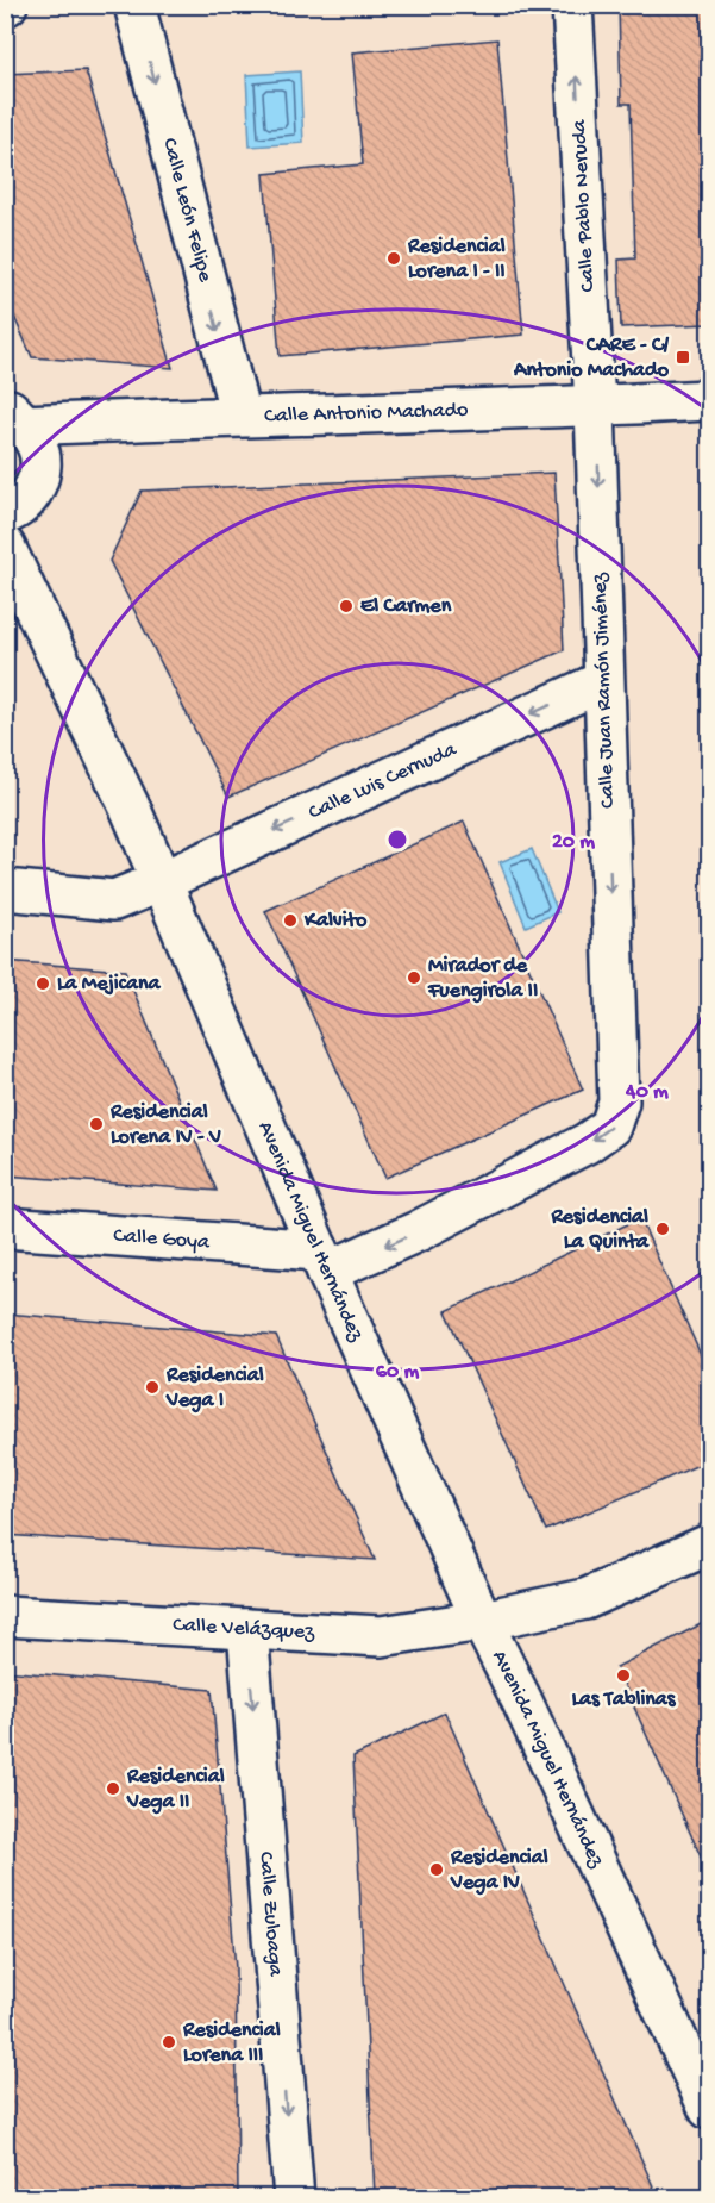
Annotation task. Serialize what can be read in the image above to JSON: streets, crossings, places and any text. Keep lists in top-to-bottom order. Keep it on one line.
{"streets":{"street":["Calle Pablo Neruda","Calle León Felipe","Calle Antonio Machado","Calle Juan Ramón Jiménez","Calle Luis Cernuda","Avenida Miguel Hernández","Calle Goya","Calle Velázquez","Calle Zuloaga"]},"crossings":[["Calle Pablo Neruda","Calle Antonio Machado"],["Calle Pablo Neruda","Calle Juan Ramón Jiménez"],["Calle León Felipe","Calle Antonio Machado"],["Calle Antonio Machado","Calle Juan Ramón Jiménez"],["Calle Juan Ramón Jiménez","Calle Luis Cernuda"],["Calle Juan Ramón Jiménez","Avenida Miguel Hernández"],["Calle Juan Ramón Jiménez","Calle Goya"],["Calle Luis Cernuda","Avenida Miguel Hernández"],["Avenida Miguel Hernández","Calle Goya"],["Avenida Miguel Hernández","Calle Velázquez"],["Calle Velázquez","Calle Zuloaga"]],"one_way":["Calle Pablo Neruda","Calle León Felipe","Calle Juan Ramón Jiménez","Calle Luis Cernuda","Calle Zuloaga"],"places":{"other":["Residencial Lorena I - II","El Carmen","Kalvito","Mirador de Fuengirola II","La Mejicana","Residencial Lorena IV - V","Residencial La Quinta","Residencial Vega I","Las Tablinas","Residencial Vega II","Residencial Vega IV","Residencial Lorena III"],"transit":["CARE - C/ Antonio Machado"]},"rings":["20 m","40 m","60 m"]}
